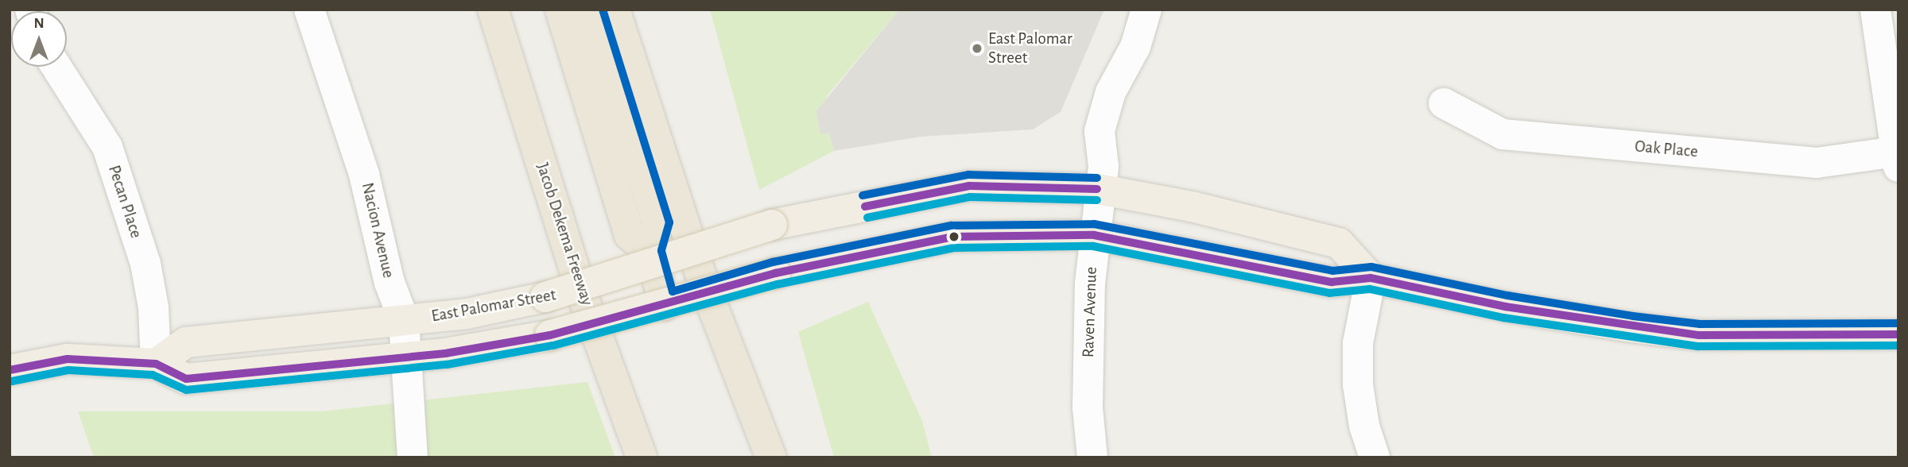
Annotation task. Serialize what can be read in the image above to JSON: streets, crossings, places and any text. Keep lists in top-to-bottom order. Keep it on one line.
{"streets":{"highway":["Jacob Dekema Freeway"],"main road":["East Palomar Street"],"street":["Oak Place","Pecan Place","Nacion Avenue","Raven Avenue"]},"crossings":[["Pecan Place","East Palomar Street"],["Nacion Avenue","East Palomar Street"],["East Palomar Street","Raven Avenue"]],"places":["East Palomar Street"],"north":"top"}
